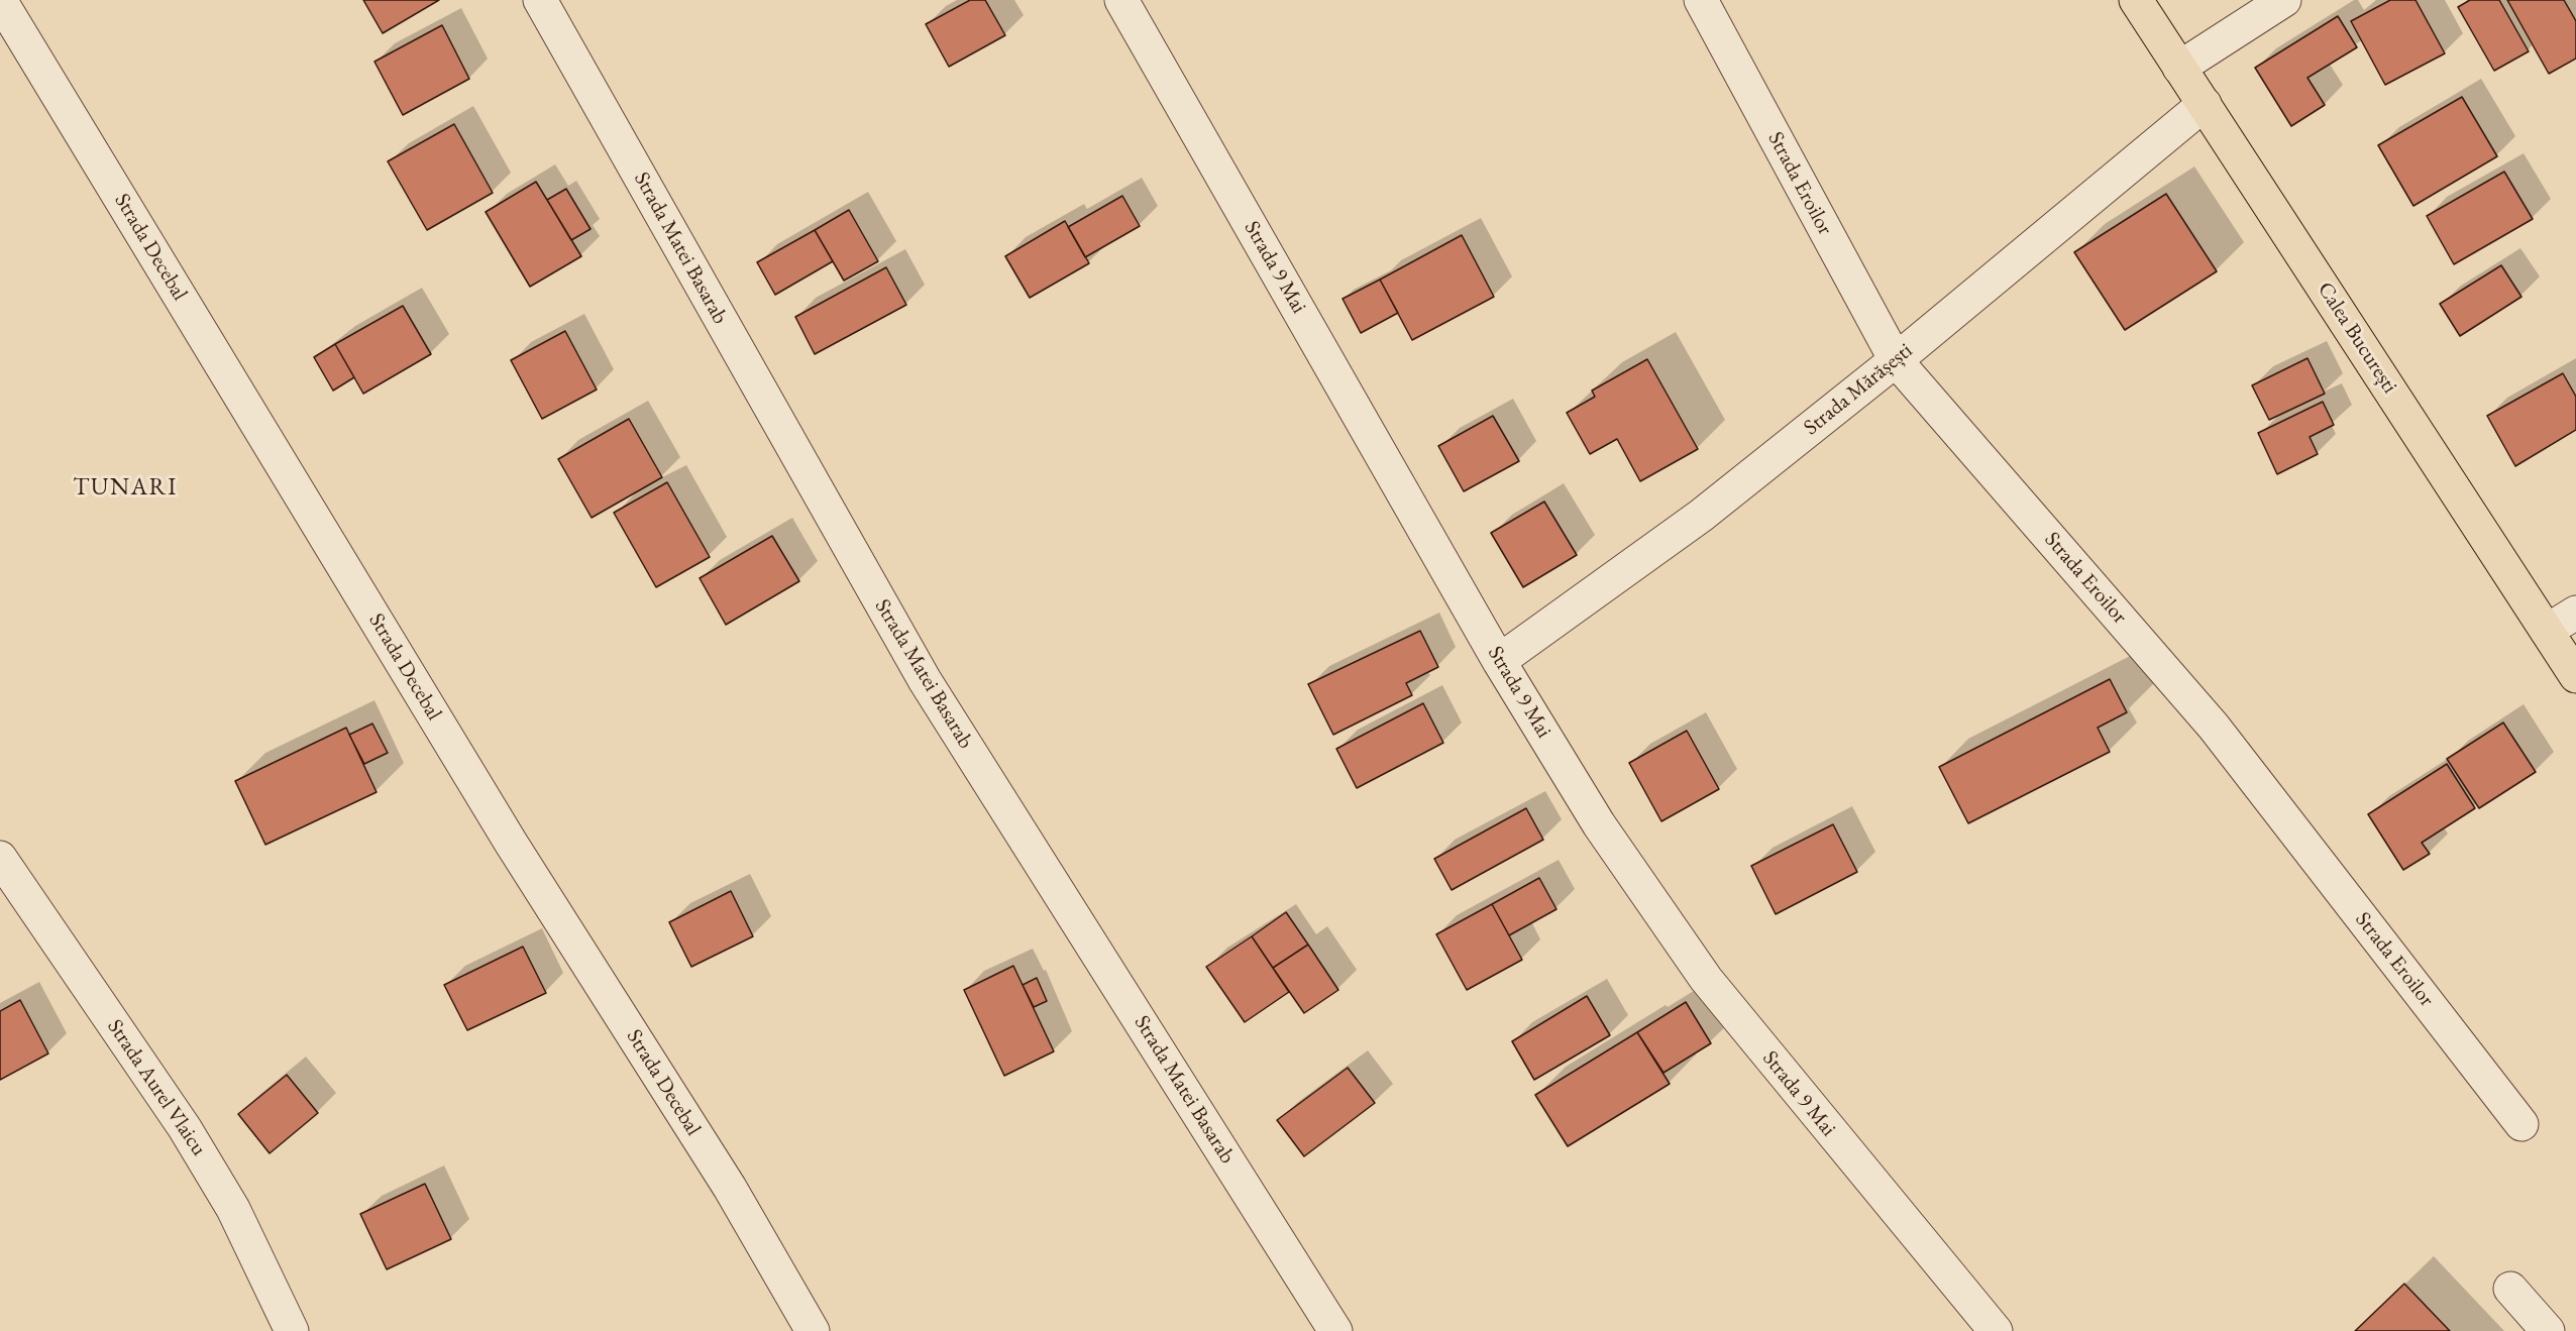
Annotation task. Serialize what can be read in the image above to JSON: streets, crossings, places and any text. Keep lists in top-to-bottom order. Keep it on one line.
{"streets":{"main road":["Calea București"],"street":["Strada Eroilor","Strada Decebal","Strada Matei Basarab","Strada 9 Mai","Strada Mărășești","Strada Aurel Vlaicu"]},"crossings":[["Strada Eroilor","Strada Mărășești"],["Strada 9 Mai","Strada Mărășești"],["Calea București","Strada Mărășești"]],"districts":["TUNARI"]}
